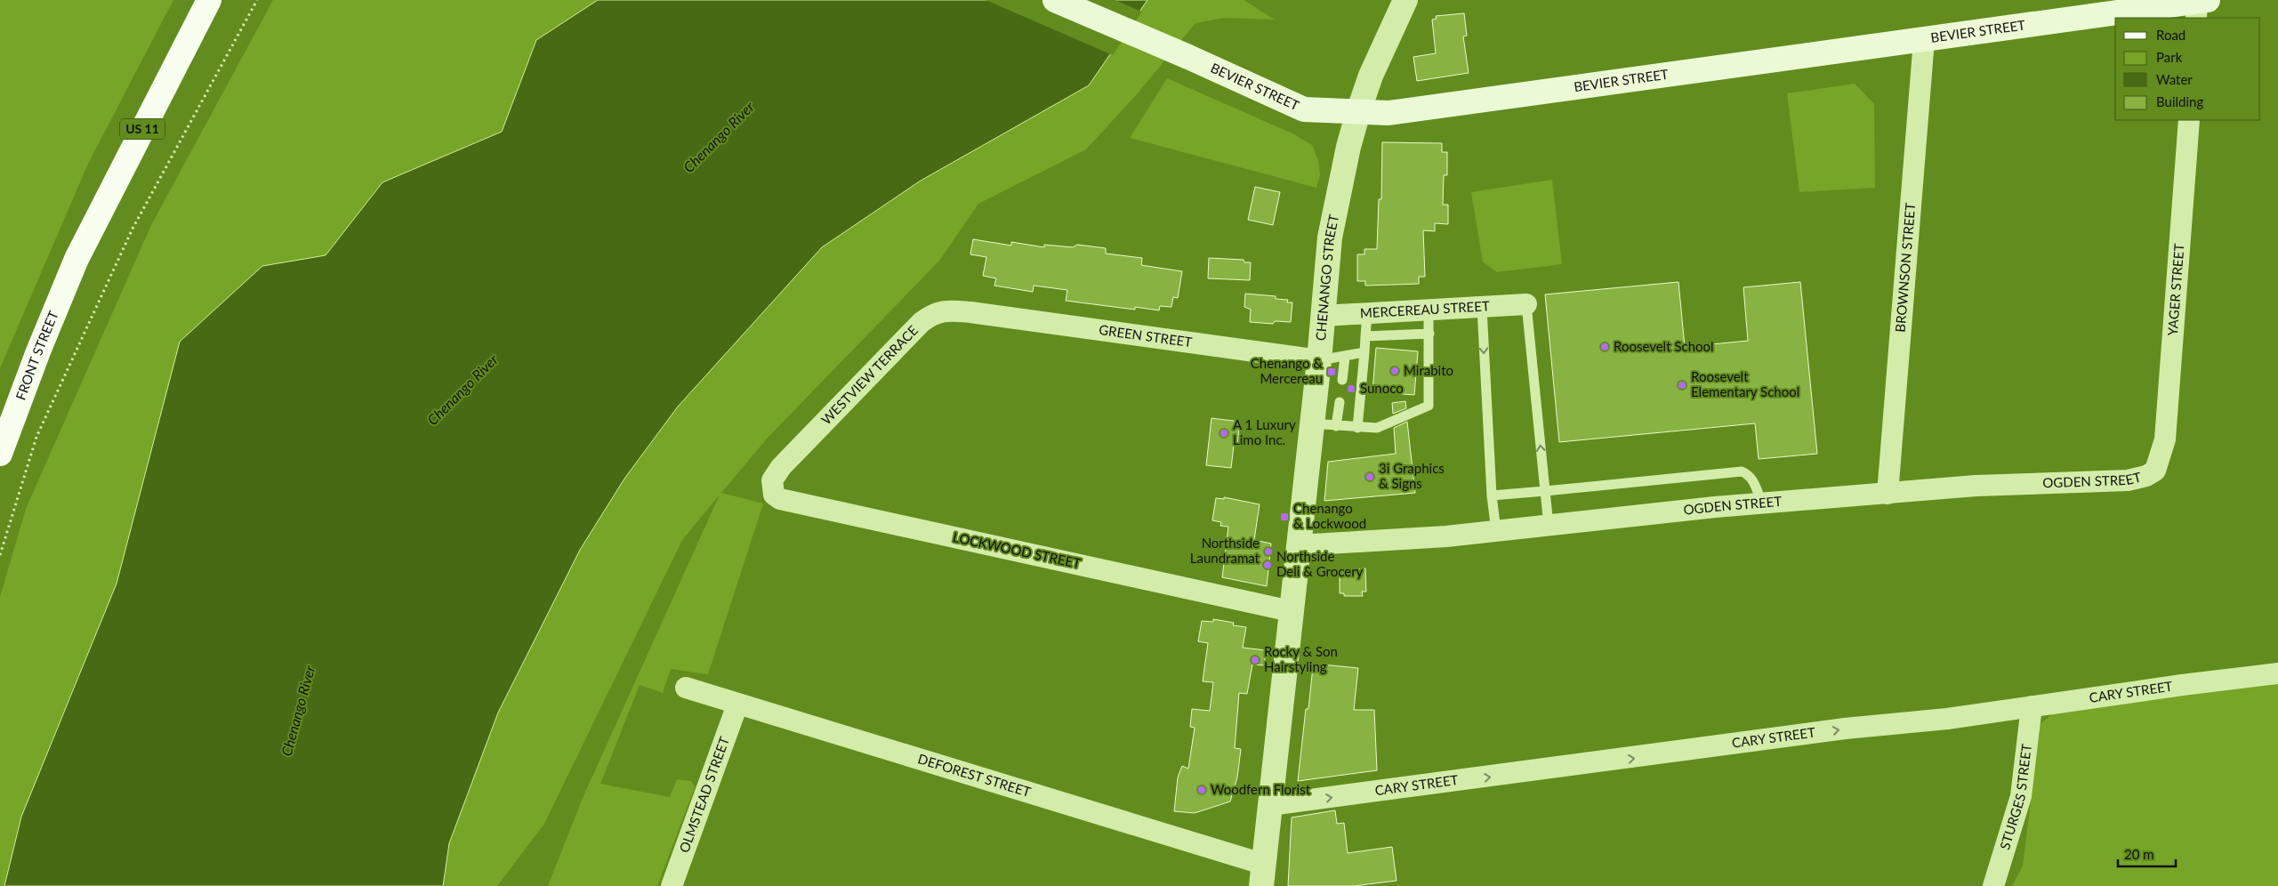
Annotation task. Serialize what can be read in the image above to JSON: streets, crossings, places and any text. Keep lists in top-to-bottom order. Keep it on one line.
{"streets":{"main road":["BEVIER STREET","US 11","FRONT STREET"],"street":["BROWNSON STREET","CHENANGO STREET","YAGER STREET","MERCEREAU STREET","GREEN STREET","WESTVIEW TERRACE","OGDEN STREET","LOCKWOOD STREET","CARY STREET","DEFOREST STREET","OLMSTEAD STREET","STURGES STREET"]},"crossings":[["BEVIER STREET","BROWNSON STREET"],["BEVIER STREET","CHENANGO STREET"],["BROWNSON STREET","OGDEN STREET"],["CHENANGO STREET","MERCEREAU STREET"],["CHENANGO STREET","GREEN STREET"],["CHENANGO STREET","OGDEN STREET"],["CHENANGO STREET","LOCKWOOD STREET"],["CHENANGO STREET","CARY STREET"],["CHENANGO STREET","DEFOREST STREET"],["YAGER STREET","OGDEN STREET"],["GREEN STREET","WESTVIEW TERRACE"],["WESTVIEW TERRACE","LOCKWOOD STREET"],["CARY STREET","STURGES STREET"],["DEFOREST STREET","OLMSTEAD STREET"]],"one_way":["CARY STREET"],"water":["Chenango River"],"places":{"other":["Roosevelt School","Mirabito","Roosevelt Elementary School","Sunoco","A 1 Luxury Limo Inc.","3i Graphics & Signs","Northside Laundramat","Northside Deli & Grocery","Rocky & Son Hairstyling","Woodfern Florist"],"transit":["Chenango & Mercereau","Chenango & Lockwood"]},"legend":["Road","Park","Water","Building"],"scale_bar":"20 m"}
